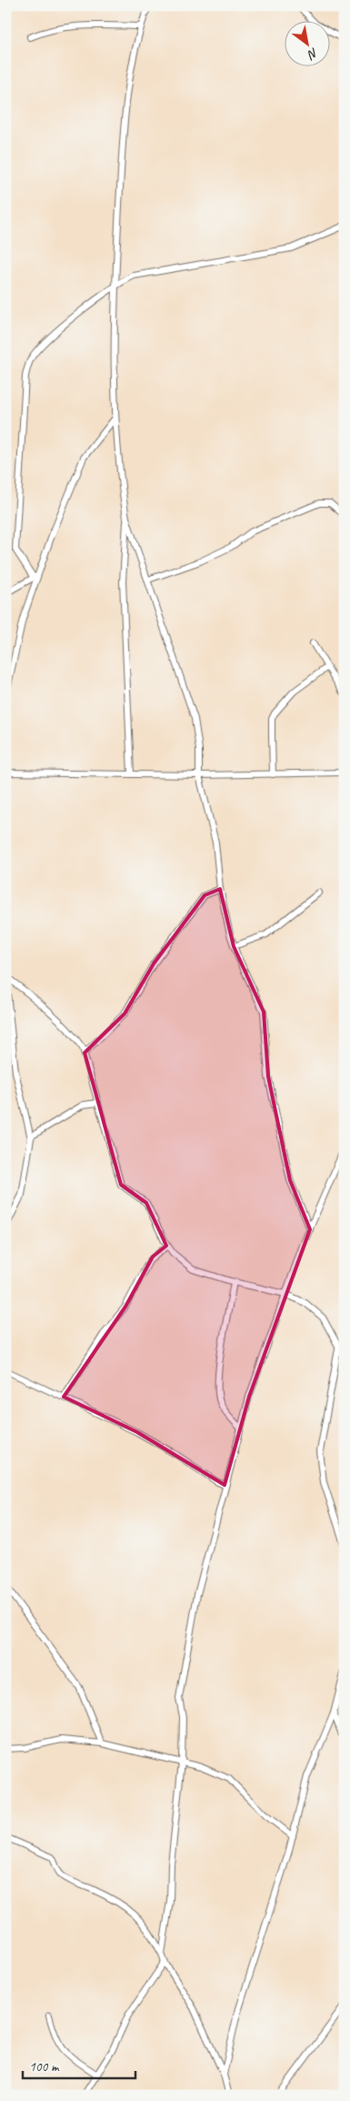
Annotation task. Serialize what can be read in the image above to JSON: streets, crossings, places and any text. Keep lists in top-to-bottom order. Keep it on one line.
{"scale_bar":"100 m","north":"bottom right"}
